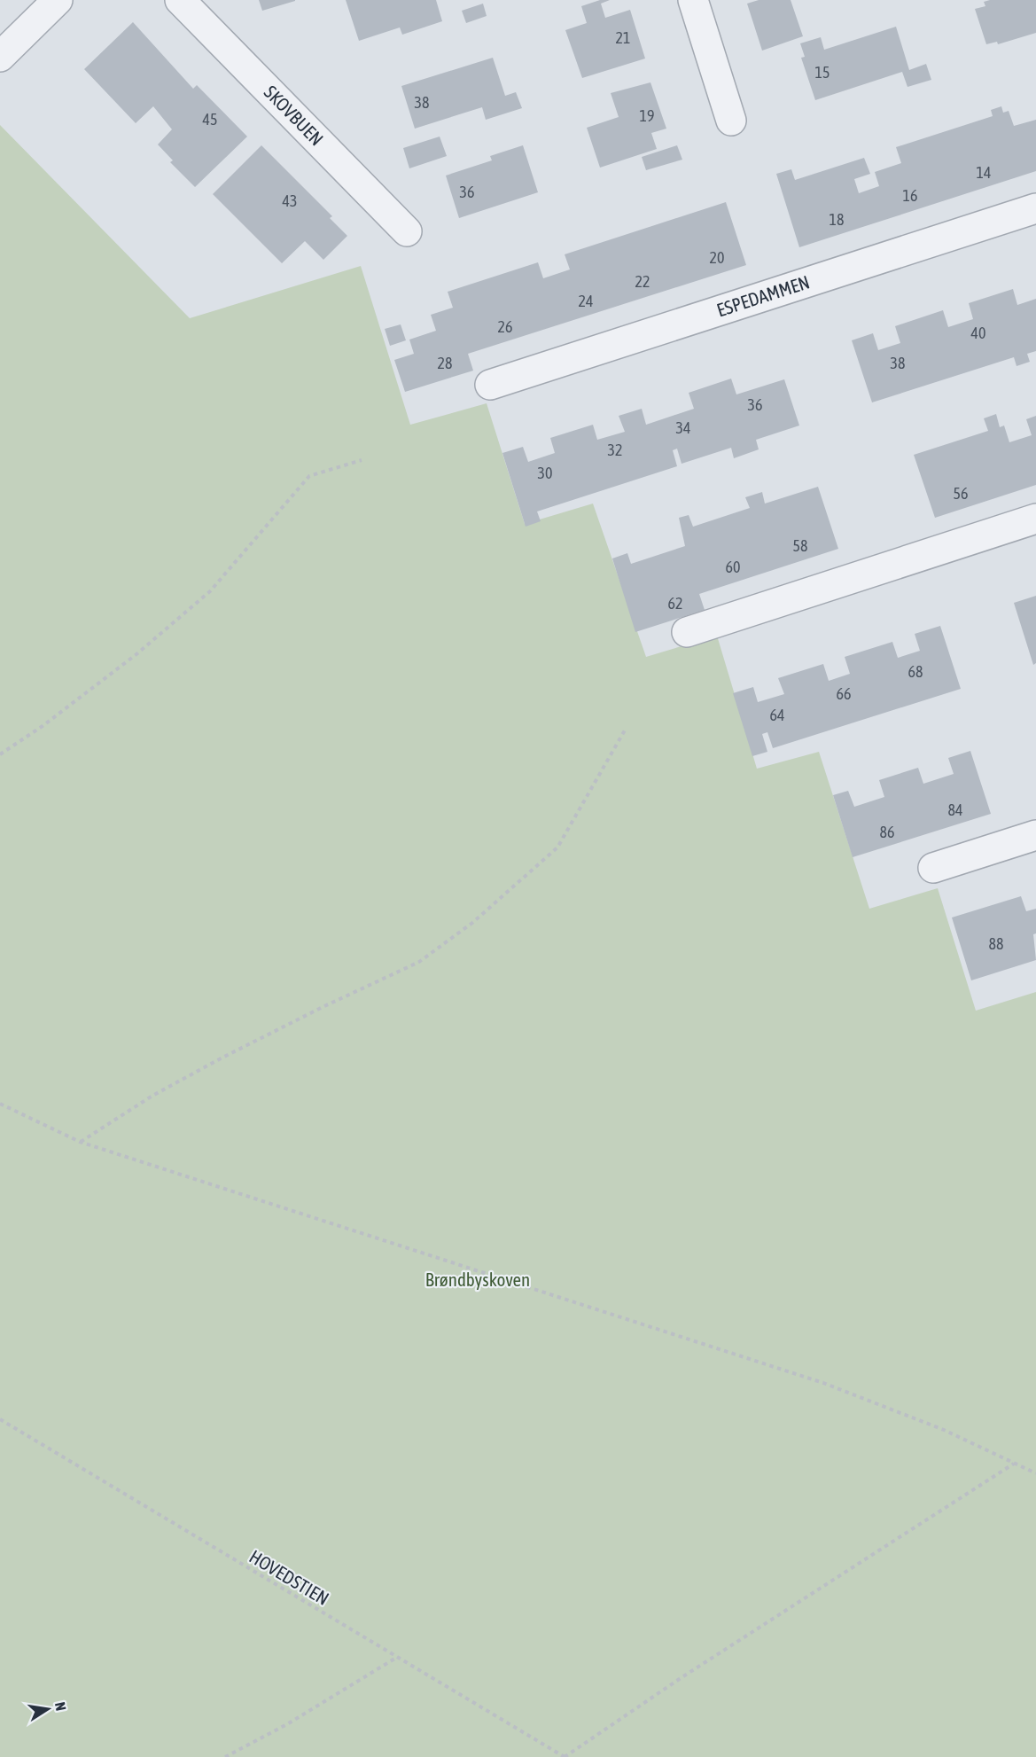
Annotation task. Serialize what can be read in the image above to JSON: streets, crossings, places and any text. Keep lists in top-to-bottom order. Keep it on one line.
{"streets":{"street":["SKOVBUEN","ESPEDAMMEN"],"path":["HOVEDSTIEN"]},"parks":["Brøndbyskoven"],"house_numbers":["21","15","38","19","45","14","36","16","43","18","20","22","24","26","40","28","38","36","34","32","30","56","58","60","62","68","66","64","84","86","88"],"north":"right"}
